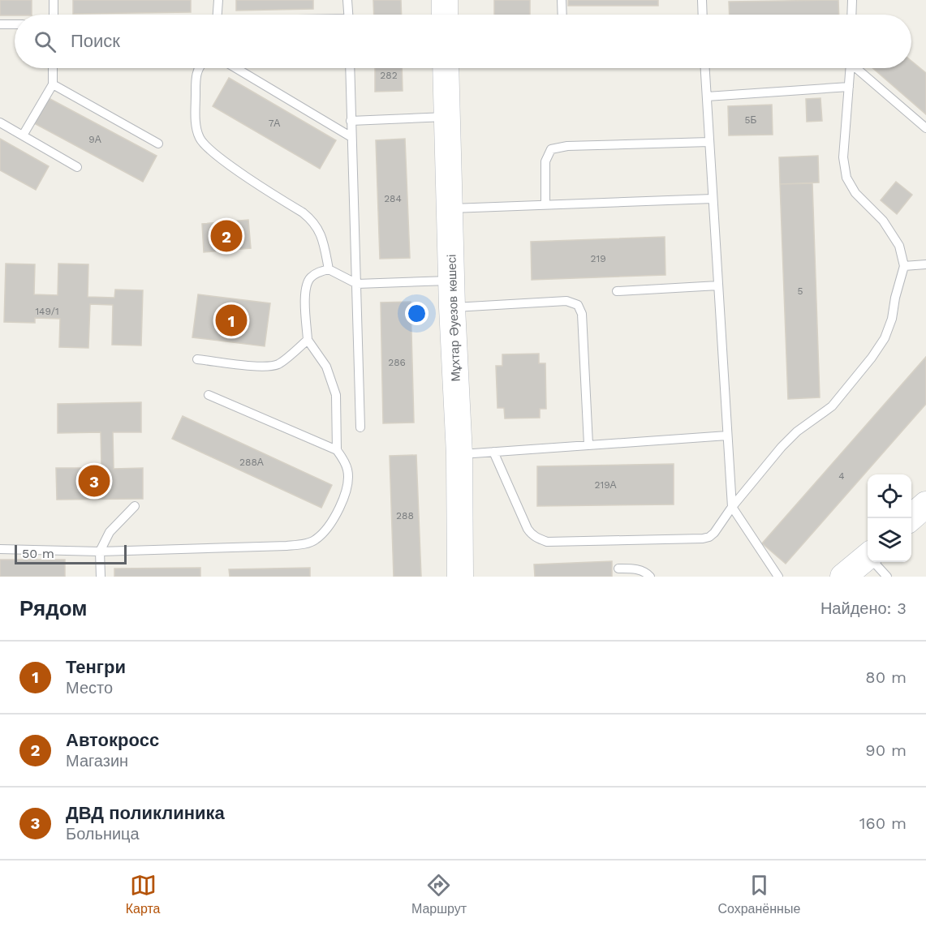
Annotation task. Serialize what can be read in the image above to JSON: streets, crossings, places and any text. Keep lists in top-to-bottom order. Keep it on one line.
{"streets":{"street":["Мұхтар Әуезов көшесі"]},"house_numbers":["282","5Б","7А","9А","284","219","5","149/1","286","288А","4","219А","288"],"scale_bar":"50 m","page":{"search":"Поиск","pins":["2","1","3"],"scale":"50 m","heading":["Рядом","Найдено: 3"],"list":[{"mark":"1","name":"Тенгри","note":"Место","value":"80 m"},{"mark":"2","name":"Автокросс","note":"Магазин","value":"90 m"},{"mark":"3","name":"ДВД поликлиника","note":"Больница","value":"160 m"}],"nav":["Карта","Маршрут","Сохранённые"]}}
